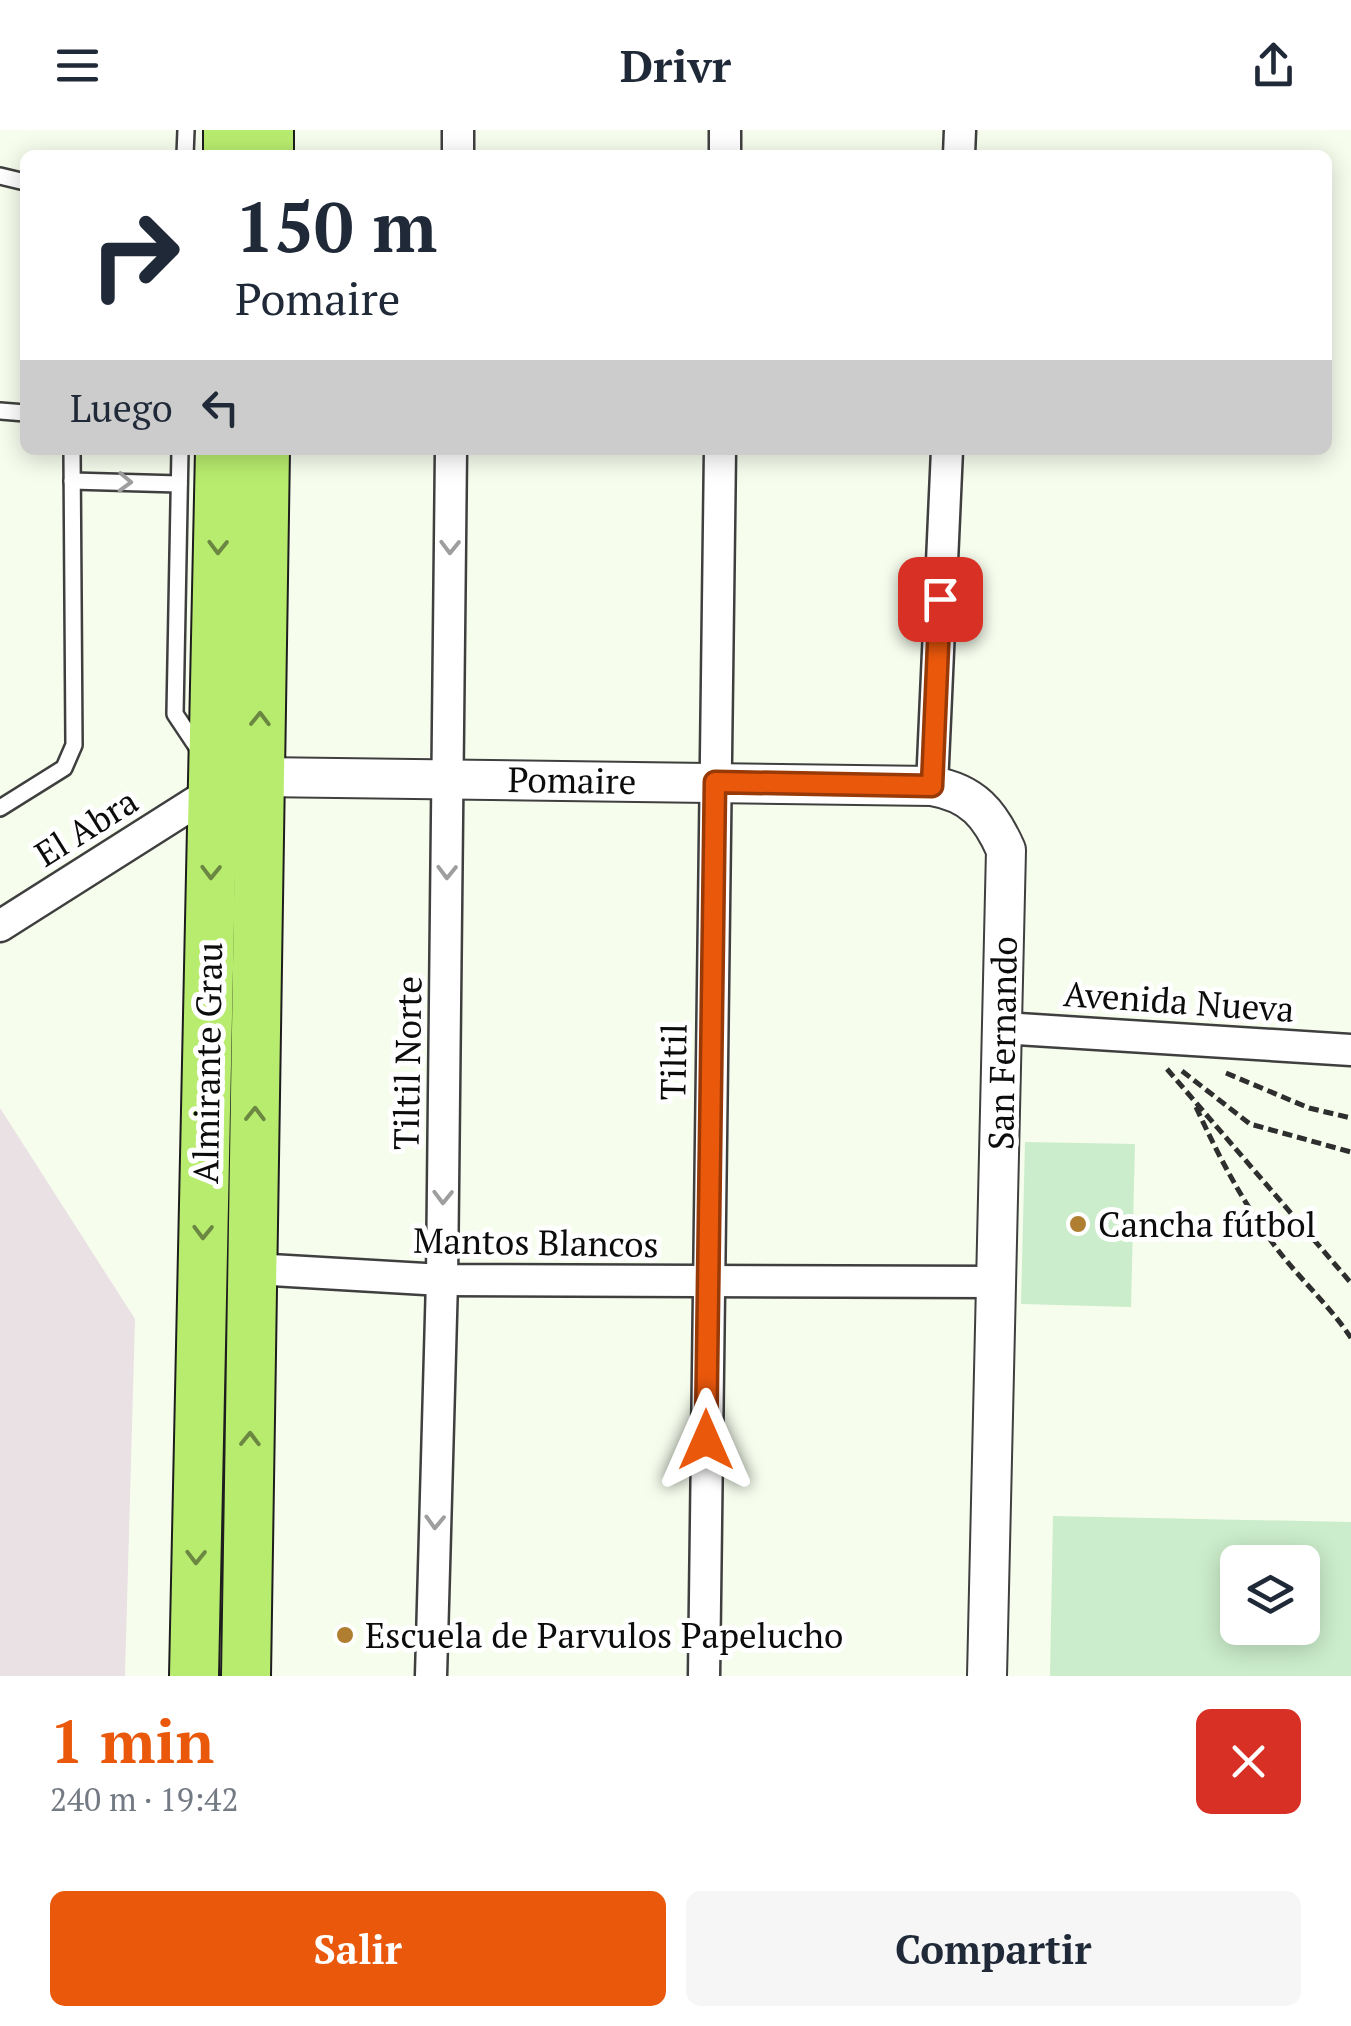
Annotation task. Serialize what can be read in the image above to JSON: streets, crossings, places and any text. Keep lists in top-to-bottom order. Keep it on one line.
{"streets":{"main road":["Almirante Grau"],"street":["Pomaire","El Abra","Avenida Nueva","San Fernando","Tiltil","Tiltil Norte","Mantos Blancos"]},"crossings":[["Pomaire","El Abra"],["Pomaire","San Fernando"],["Pomaire","Tiltil"],["Pomaire","Almirante Grau"],["Pomaire","Tiltil Norte"],["El Abra","Almirante Grau"],["Avenida Nueva","San Fernando"],["San Fernando","Mantos Blancos"],["Tiltil","Mantos Blancos"],["Almirante Grau","Mantos Blancos"],["Tiltil Norte","Mantos Blancos"]],"one_way":["Tiltil Norte"],"places":["Cancha fútbol","Escuela de Parvulos Papelucho"],"page":{"header":"Drivr","turn":["150 m","Pomaire"],"then":"Luego","heading":["1 min","240 m · 19:42"],"buttons":["Salir","Compartir"]}}
